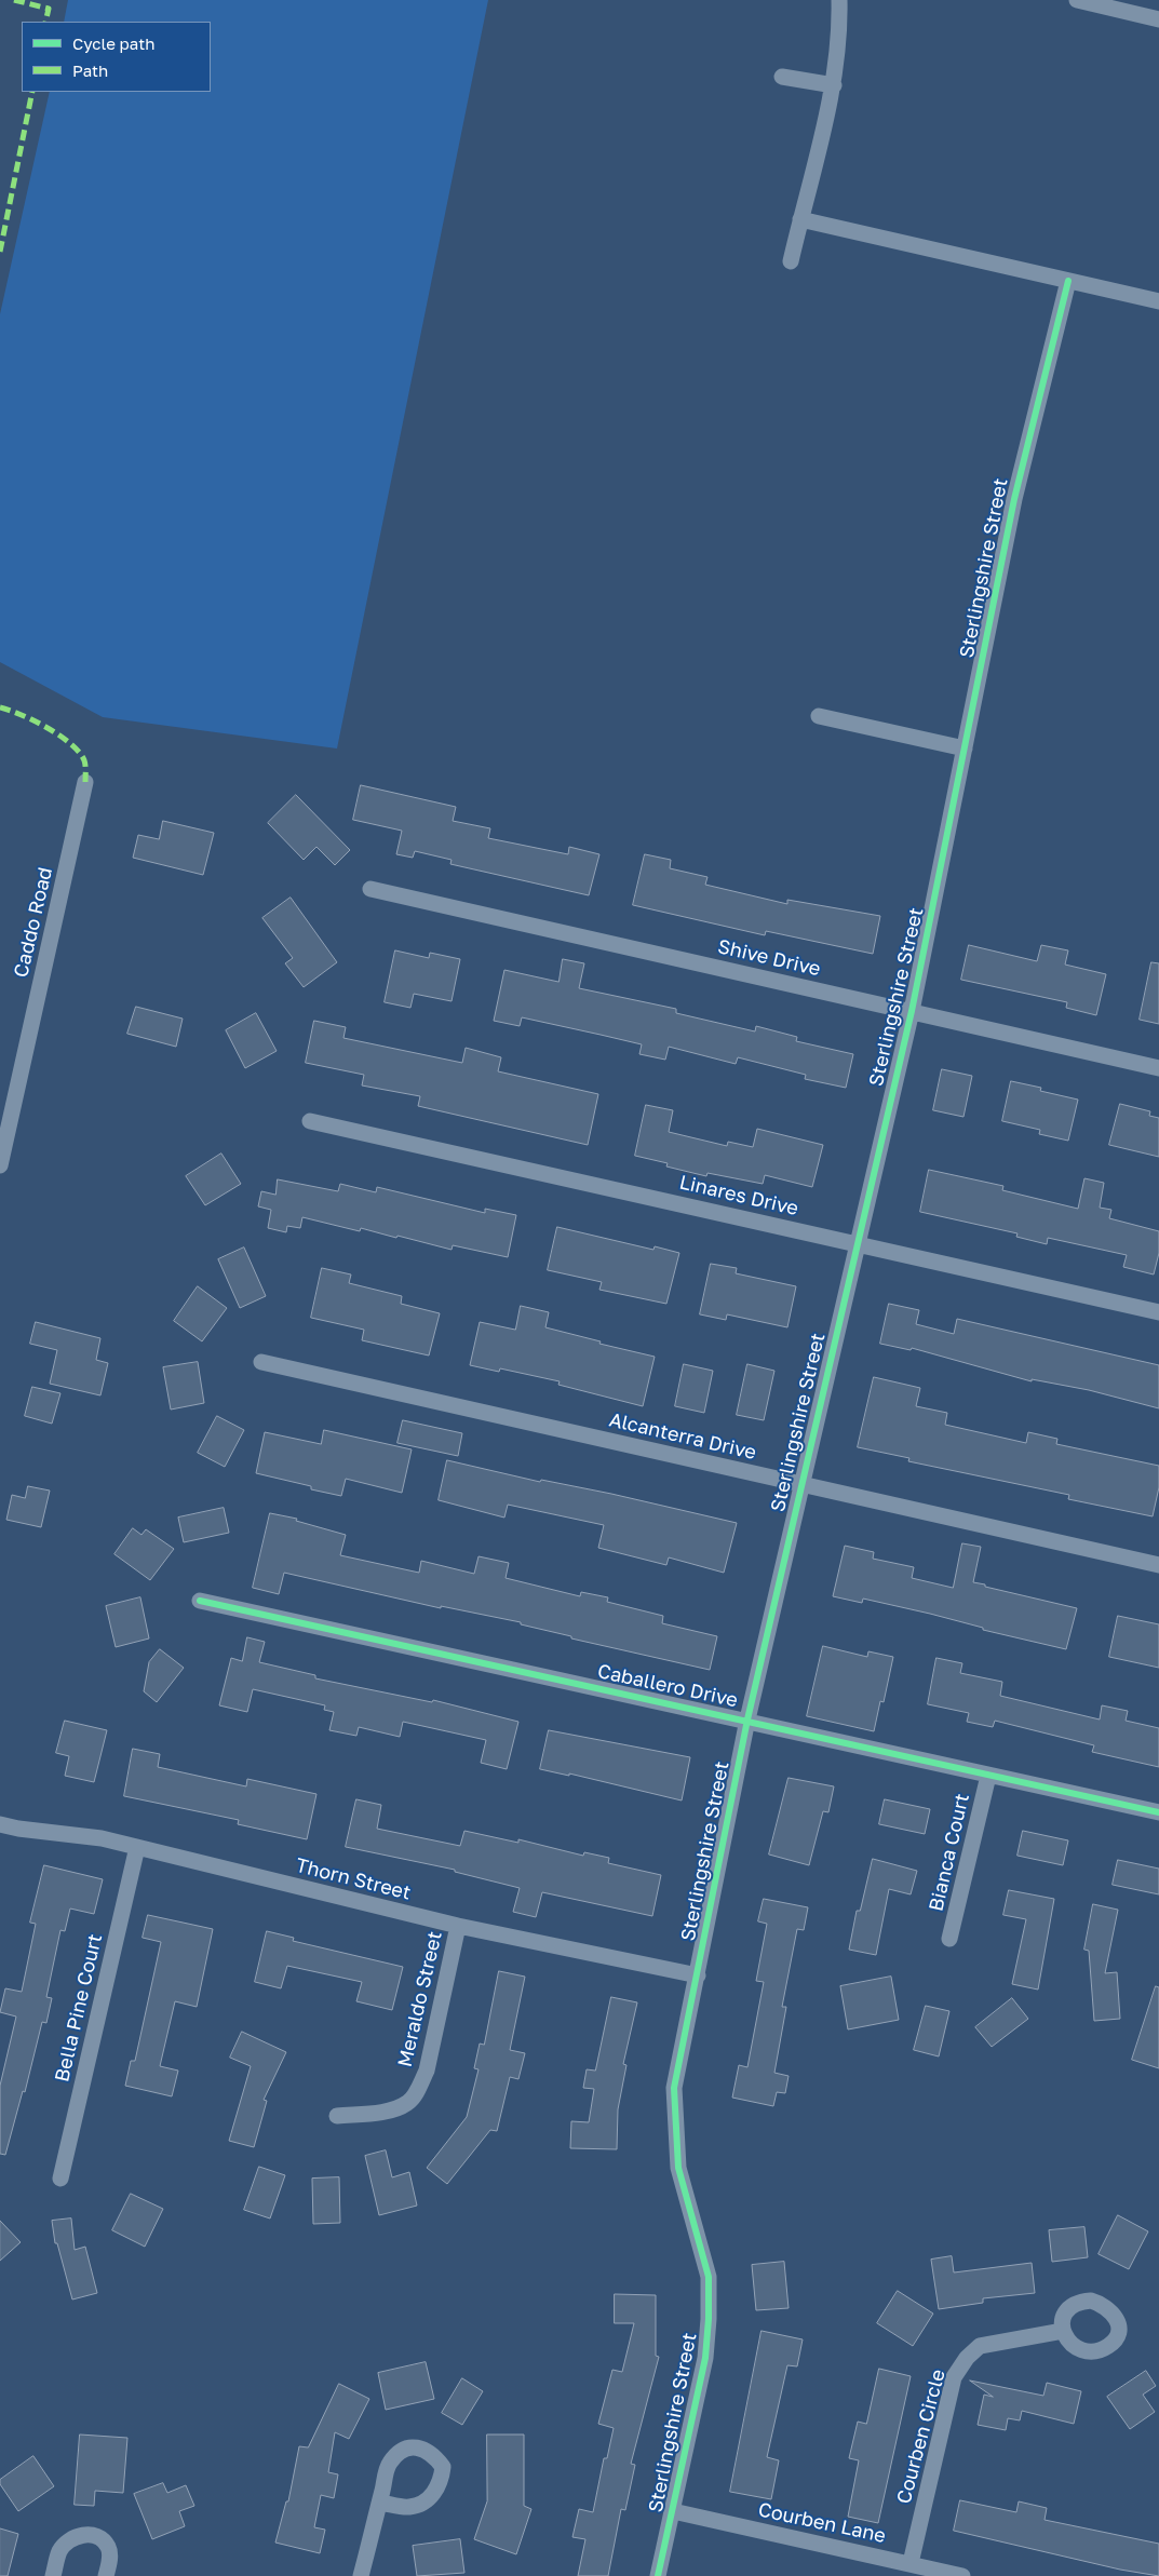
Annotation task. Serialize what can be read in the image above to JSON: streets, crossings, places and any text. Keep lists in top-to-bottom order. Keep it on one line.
{"streets":{"street":["Sterlingshire Street","Caddo Road","Shive Drive","Linares Drive","Alcanterra Drive","Caballero Drive","Bianca Court","Thorn Street","Meraldo Street","Bella Pine Court","Courben Circle","Courben Lane"]},"crossings":[["Sterlingshire Street","Shive Drive"],["Sterlingshire Street","Linares Drive"],["Sterlingshire Street","Alcanterra Drive"],["Sterlingshire Street","Caballero Drive"],["Sterlingshire Street","Thorn Street"],["Sterlingshire Street","Courben Lane"],["Caballero Drive","Bianca Court"],["Thorn Street","Meraldo Street"],["Thorn Street","Bella Pine Court"],["Courben Circle","Courben Lane"]],"legend":["Cycle path","Path"]}
